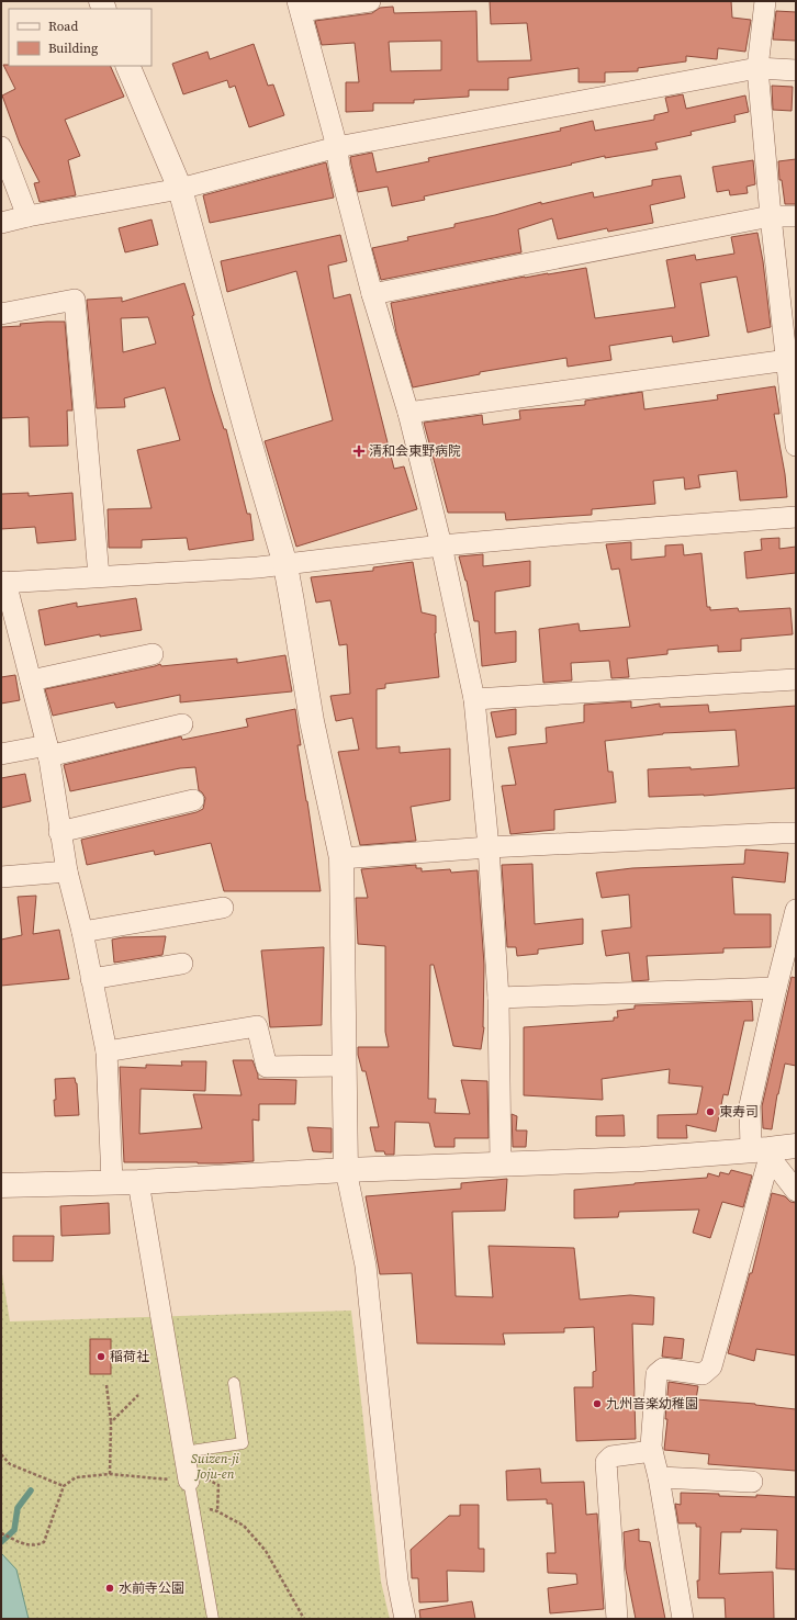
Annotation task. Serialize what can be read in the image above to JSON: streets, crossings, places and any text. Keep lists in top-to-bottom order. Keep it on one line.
{"parks":["Suizen-ji Joju-en"],"places":{"health":["清和会東野病院"],"other":["東寿司","稲荷社","九州音楽幼稚園","水前寺公園"]},"legend":["Road","Building"]}
